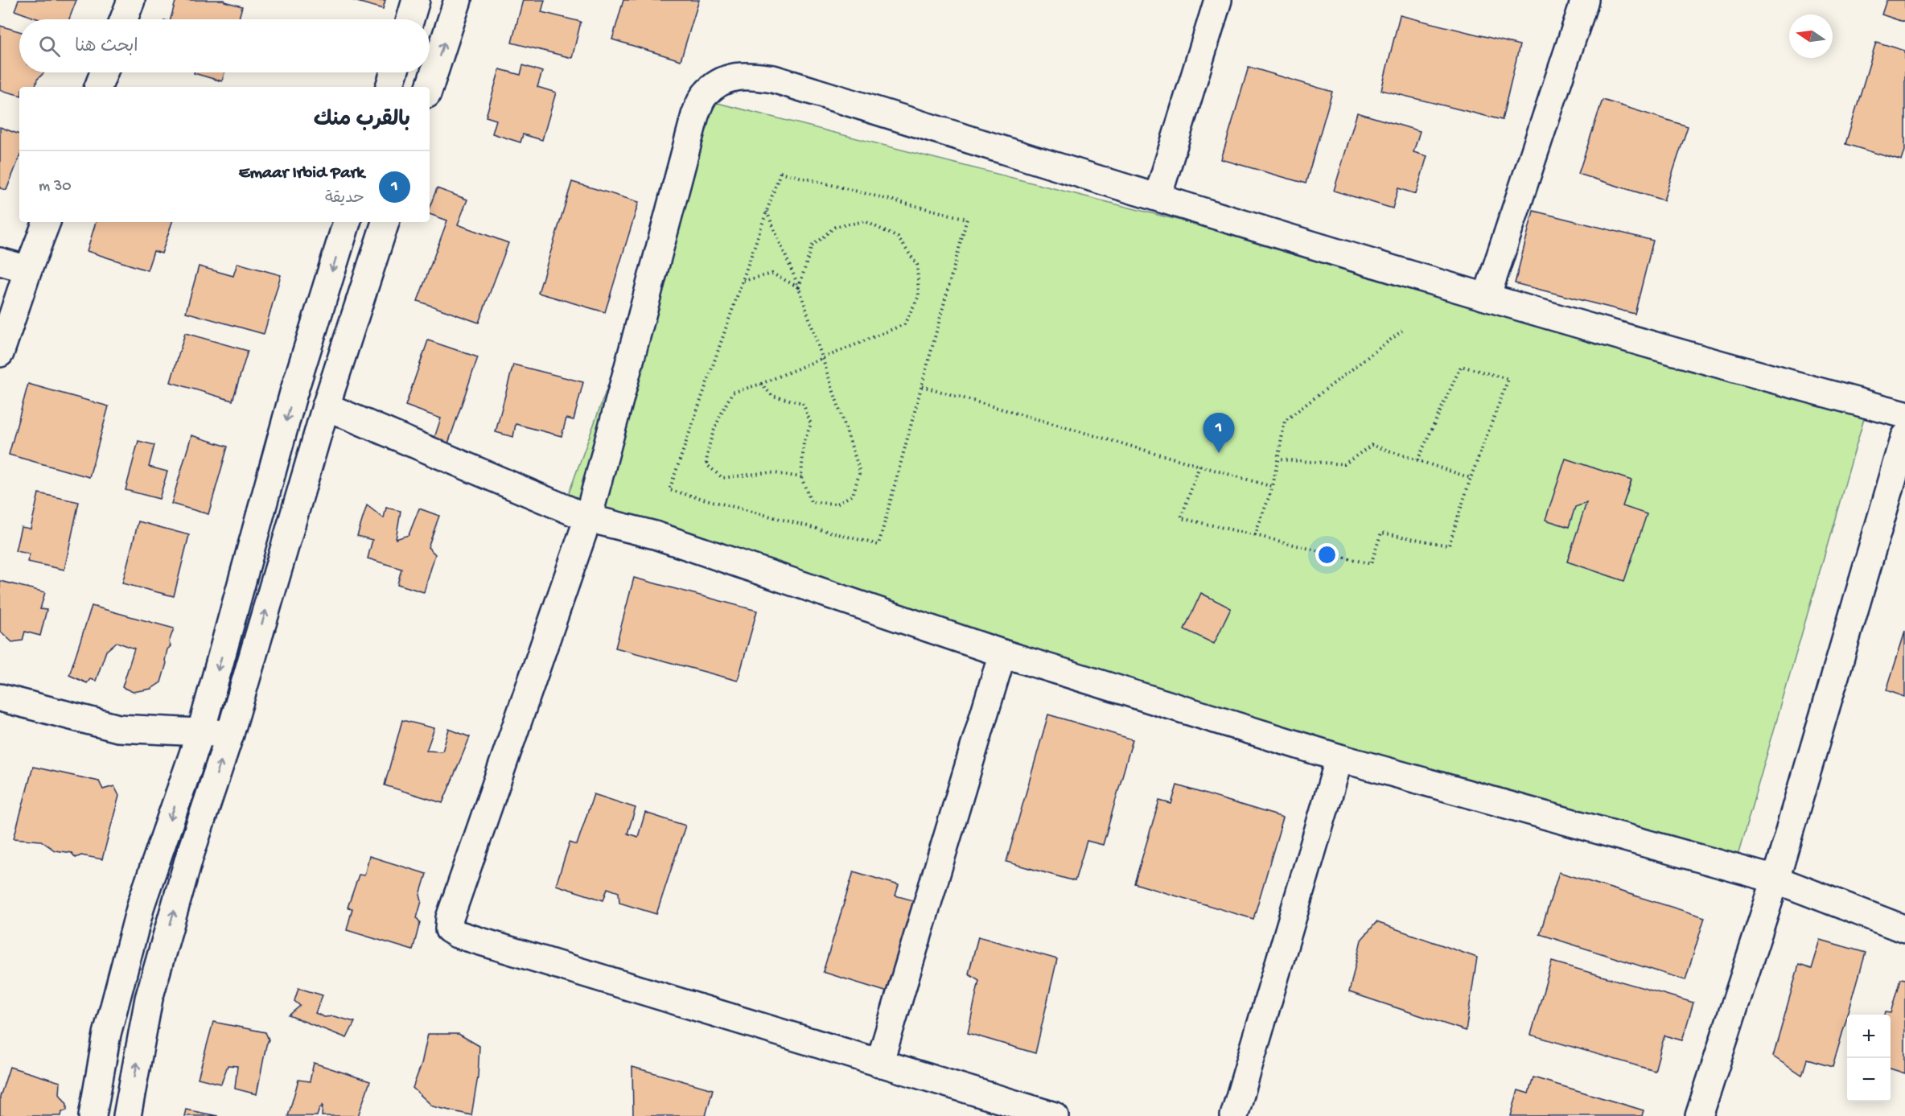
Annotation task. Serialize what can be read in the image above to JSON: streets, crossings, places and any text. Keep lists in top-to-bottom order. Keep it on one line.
{"north":"left","page":{"search":"ابحث هنا","heading":"بالقرب منك","list":[{"mark":"1","name":"Emaar Irbid Park","note":"حديقة","value":"30 m"}],"pins":"1","map_buttons":["+","−"]}}
